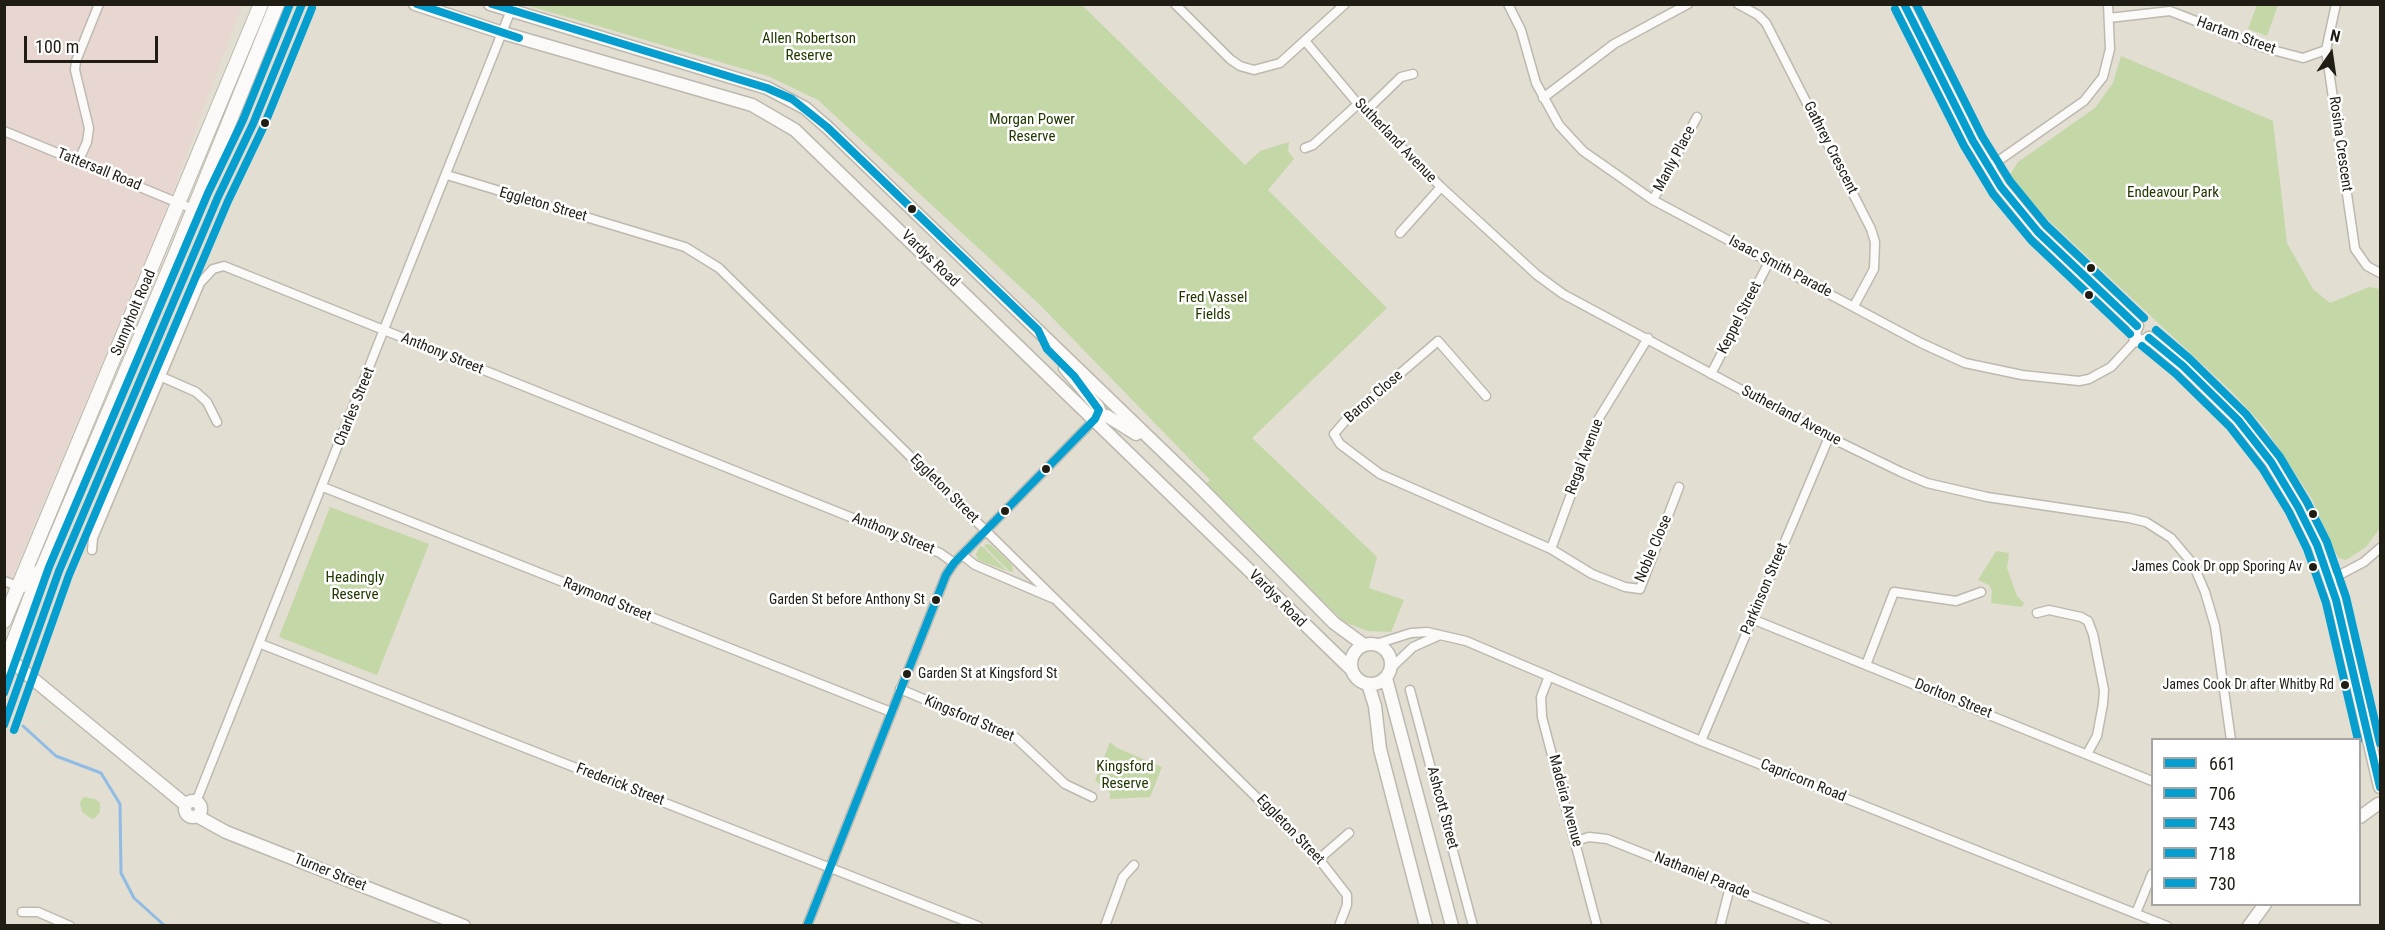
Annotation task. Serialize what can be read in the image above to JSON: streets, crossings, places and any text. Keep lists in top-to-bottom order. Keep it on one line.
{"streets":{"main road":["Vardys Road","Sunnyholt Road","Turner Street"],"street":["Hartam Street","Sutherland Avenue","Rosina Crescent","Gathrey Crescent","Manly Place","Tattersall Road","Eggleton Street","Isaac Smith Parade","Keppel Street","Anthony Street","Baron Close","Charles Street","Regal Avenue","Noble Close","Parkinson Street","Raymond Street","Dorlton Street","Kingsford Street","Capricorn Road","Frederick Street","Madeira Avenue","Ashcott Street","Nathaniel Parade"]},"crossings":[["Hartam Street","Rosina Crescent"],["Sutherland Avenue","Keppel Street"],["Sutherland Avenue","Regal Avenue"],["Sutherland Avenue","Parkinson Street"],["Gathrey Crescent","Isaac Smith Parade"],["Manly Place","Isaac Smith Parade"],["Tattersall Road","Sunnyholt Road"],["Eggleton Street","Charles Street"],["Vardys Road","Charles Street"],["Vardys Road","Capricorn Road"],["Isaac Smith Parade","Keppel Street"],["Anthony Street","Charles Street"],["Baron Close","Regal Avenue"],["Baron Close","Noble Close"],["Charles Street","Raymond Street"],["Charles Street","Frederick Street"],["Charles Street","Turner Street"],["Regal Avenue","Noble Close"],["Parkinson Street","Dorlton Street"],["Parkinson Street","Capricorn Road"],["Capricorn Road","Madeira Avenue"],["Madeira Avenue","Nathaniel Parade"]],"parks":["Allen Robertson Reserve","Morgan Power Reserve","Endeavour Park","Fred Vassel Fields","Headingly Reserve","Kingsford Reserve"],"places":["James Cook Dr opp Sporing Av","Garden St before Anthony St","Garden St at Kingsford St","James Cook Dr after Whitby Rd"],"lines":["transit line 661","transit line 743","transit line 718","transit line 730","transit line 706"],"legend":["661","706","743","718","730"],"scale_bar":"100 m","north":"top"}
